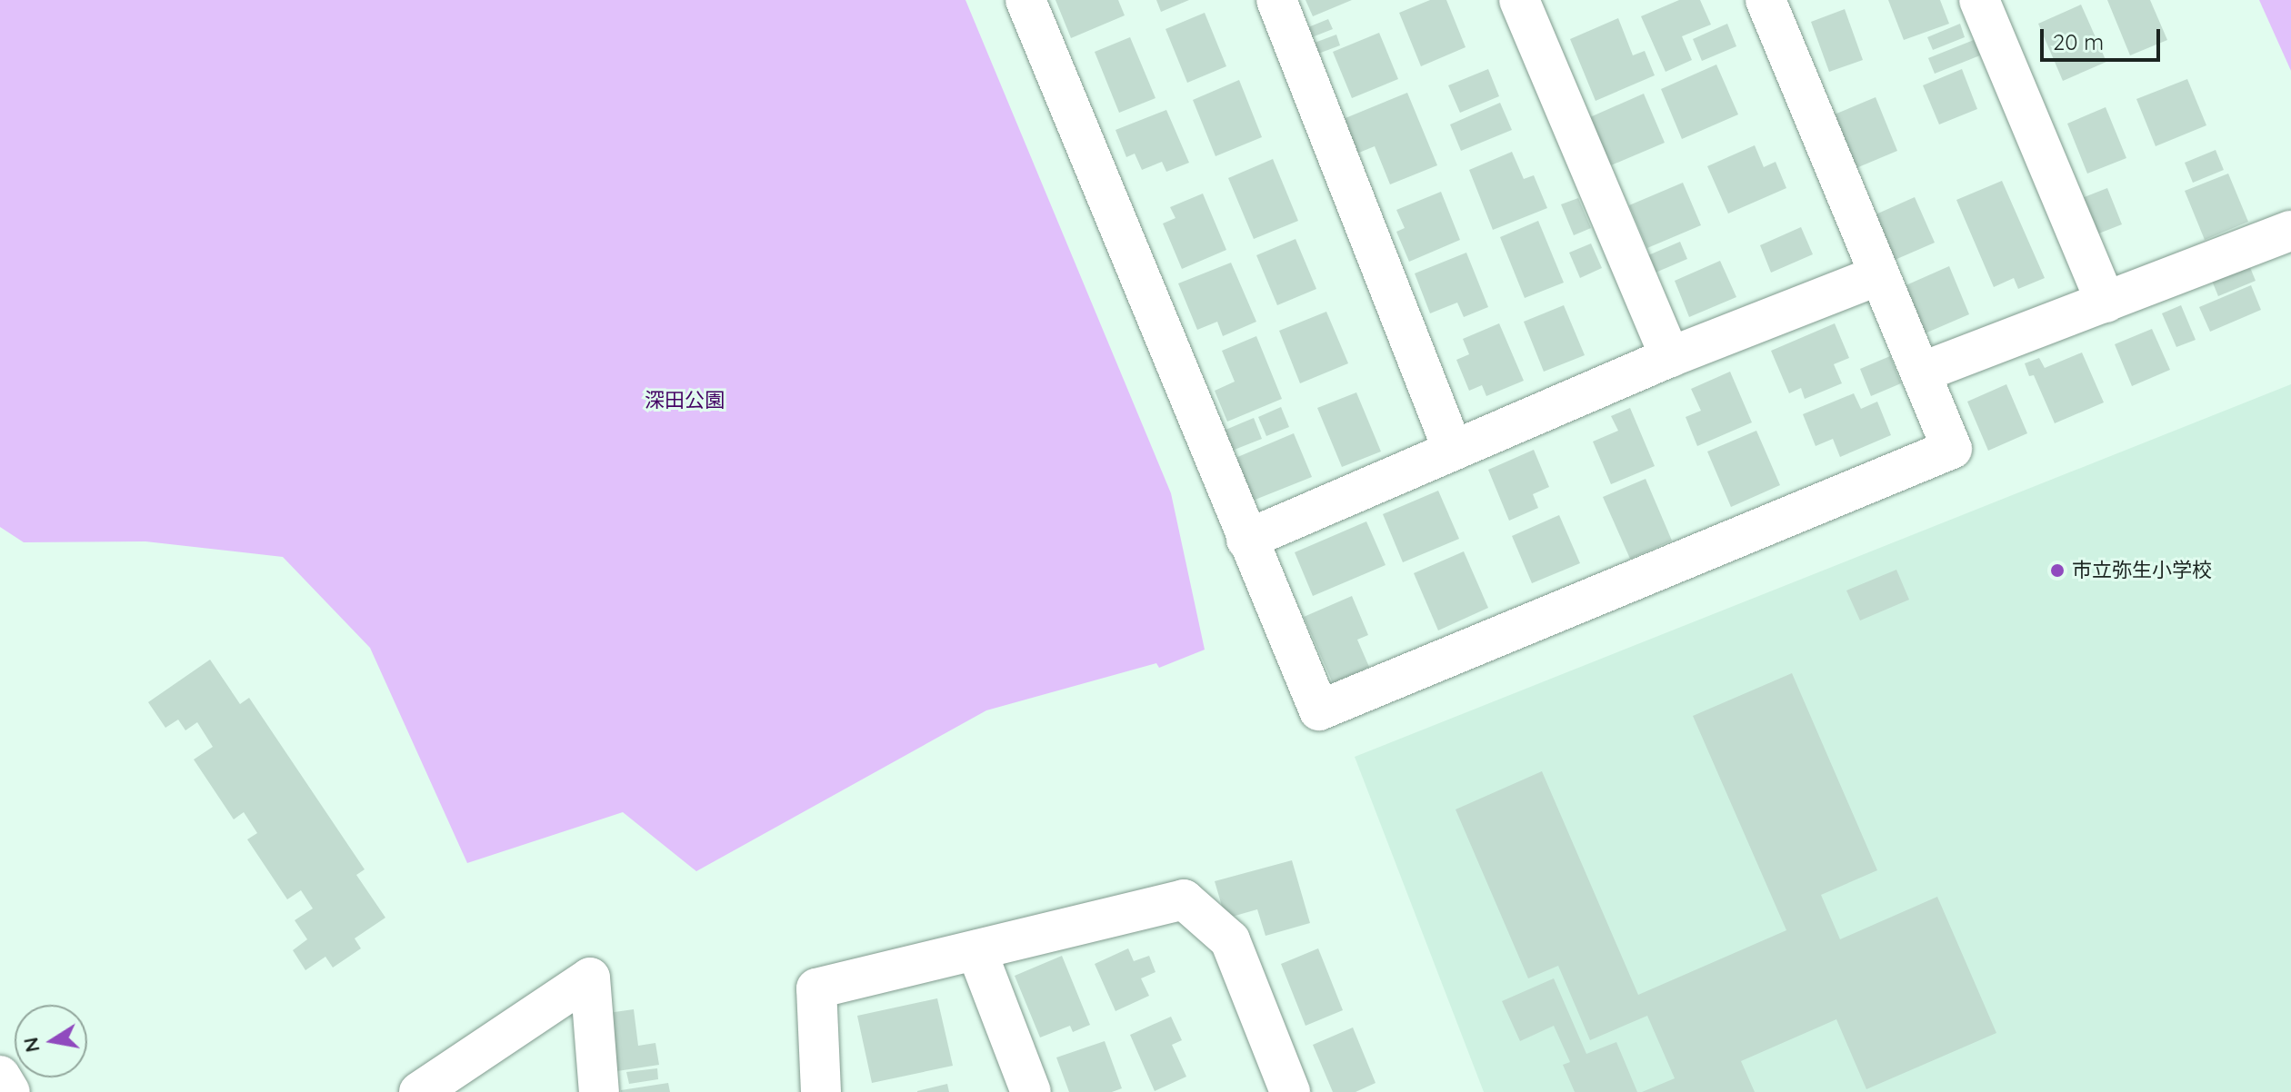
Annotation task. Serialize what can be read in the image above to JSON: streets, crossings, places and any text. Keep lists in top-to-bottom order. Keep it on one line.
{"parks":["深田公園"],"places":["市立弥生小学校"],"scale_bar":"20 m","north":"left"}
